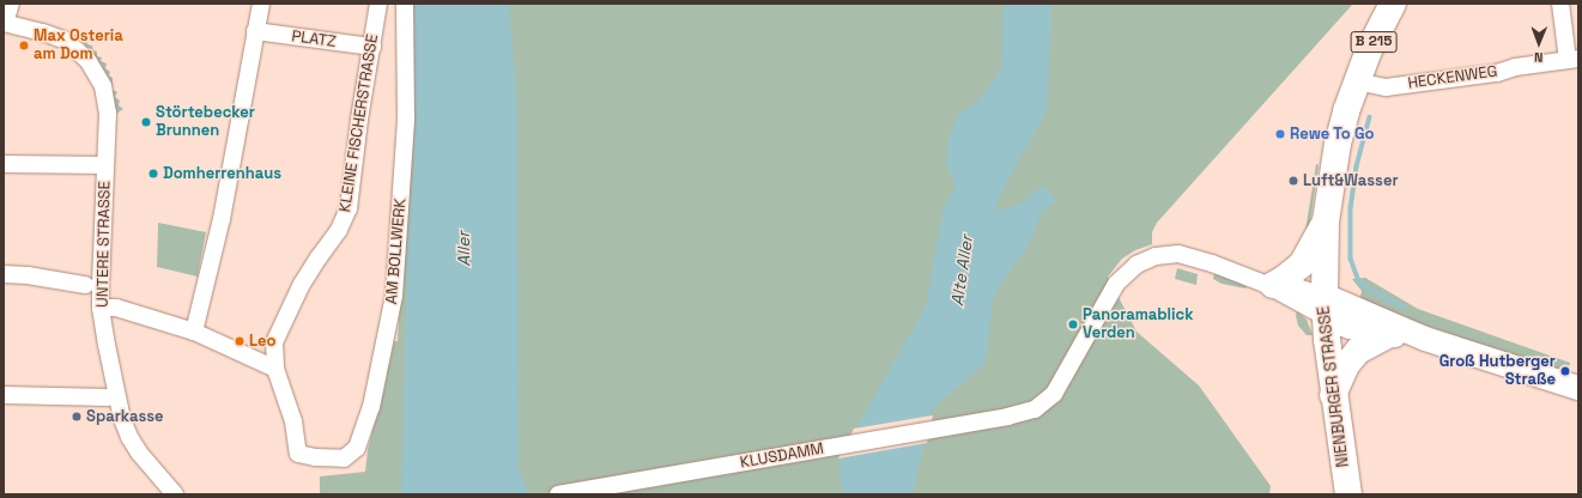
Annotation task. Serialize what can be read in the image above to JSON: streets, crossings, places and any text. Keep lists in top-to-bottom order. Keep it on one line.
{"streets":{"main road":["B 215","NIENBURGER STRASSE"],"street":["PLATZ","HECKENWEG","KLEINE FISCHERSTRASSE","UNTERE STRASSE","AM BOLLWERK","KLUSDAMM"]},"crossings":[["PLATZ","KLEINE FISCHERSTRASSE"],["HECKENWEG","NIENBURGER STRASSE"],["KLEINE FISCHERSTRASSE","AM BOLLWERK"]],"water":["Aller","Alte Aller"],"places":["Max Osteria am Dom","Störtebecker Brunnen","Rewe To Go","Domherrenhaus","Luft&Wasser","Panoramablick Verden","Leo","Groß Hutberger Straße","Sparkasse"],"north":"bottom"}
